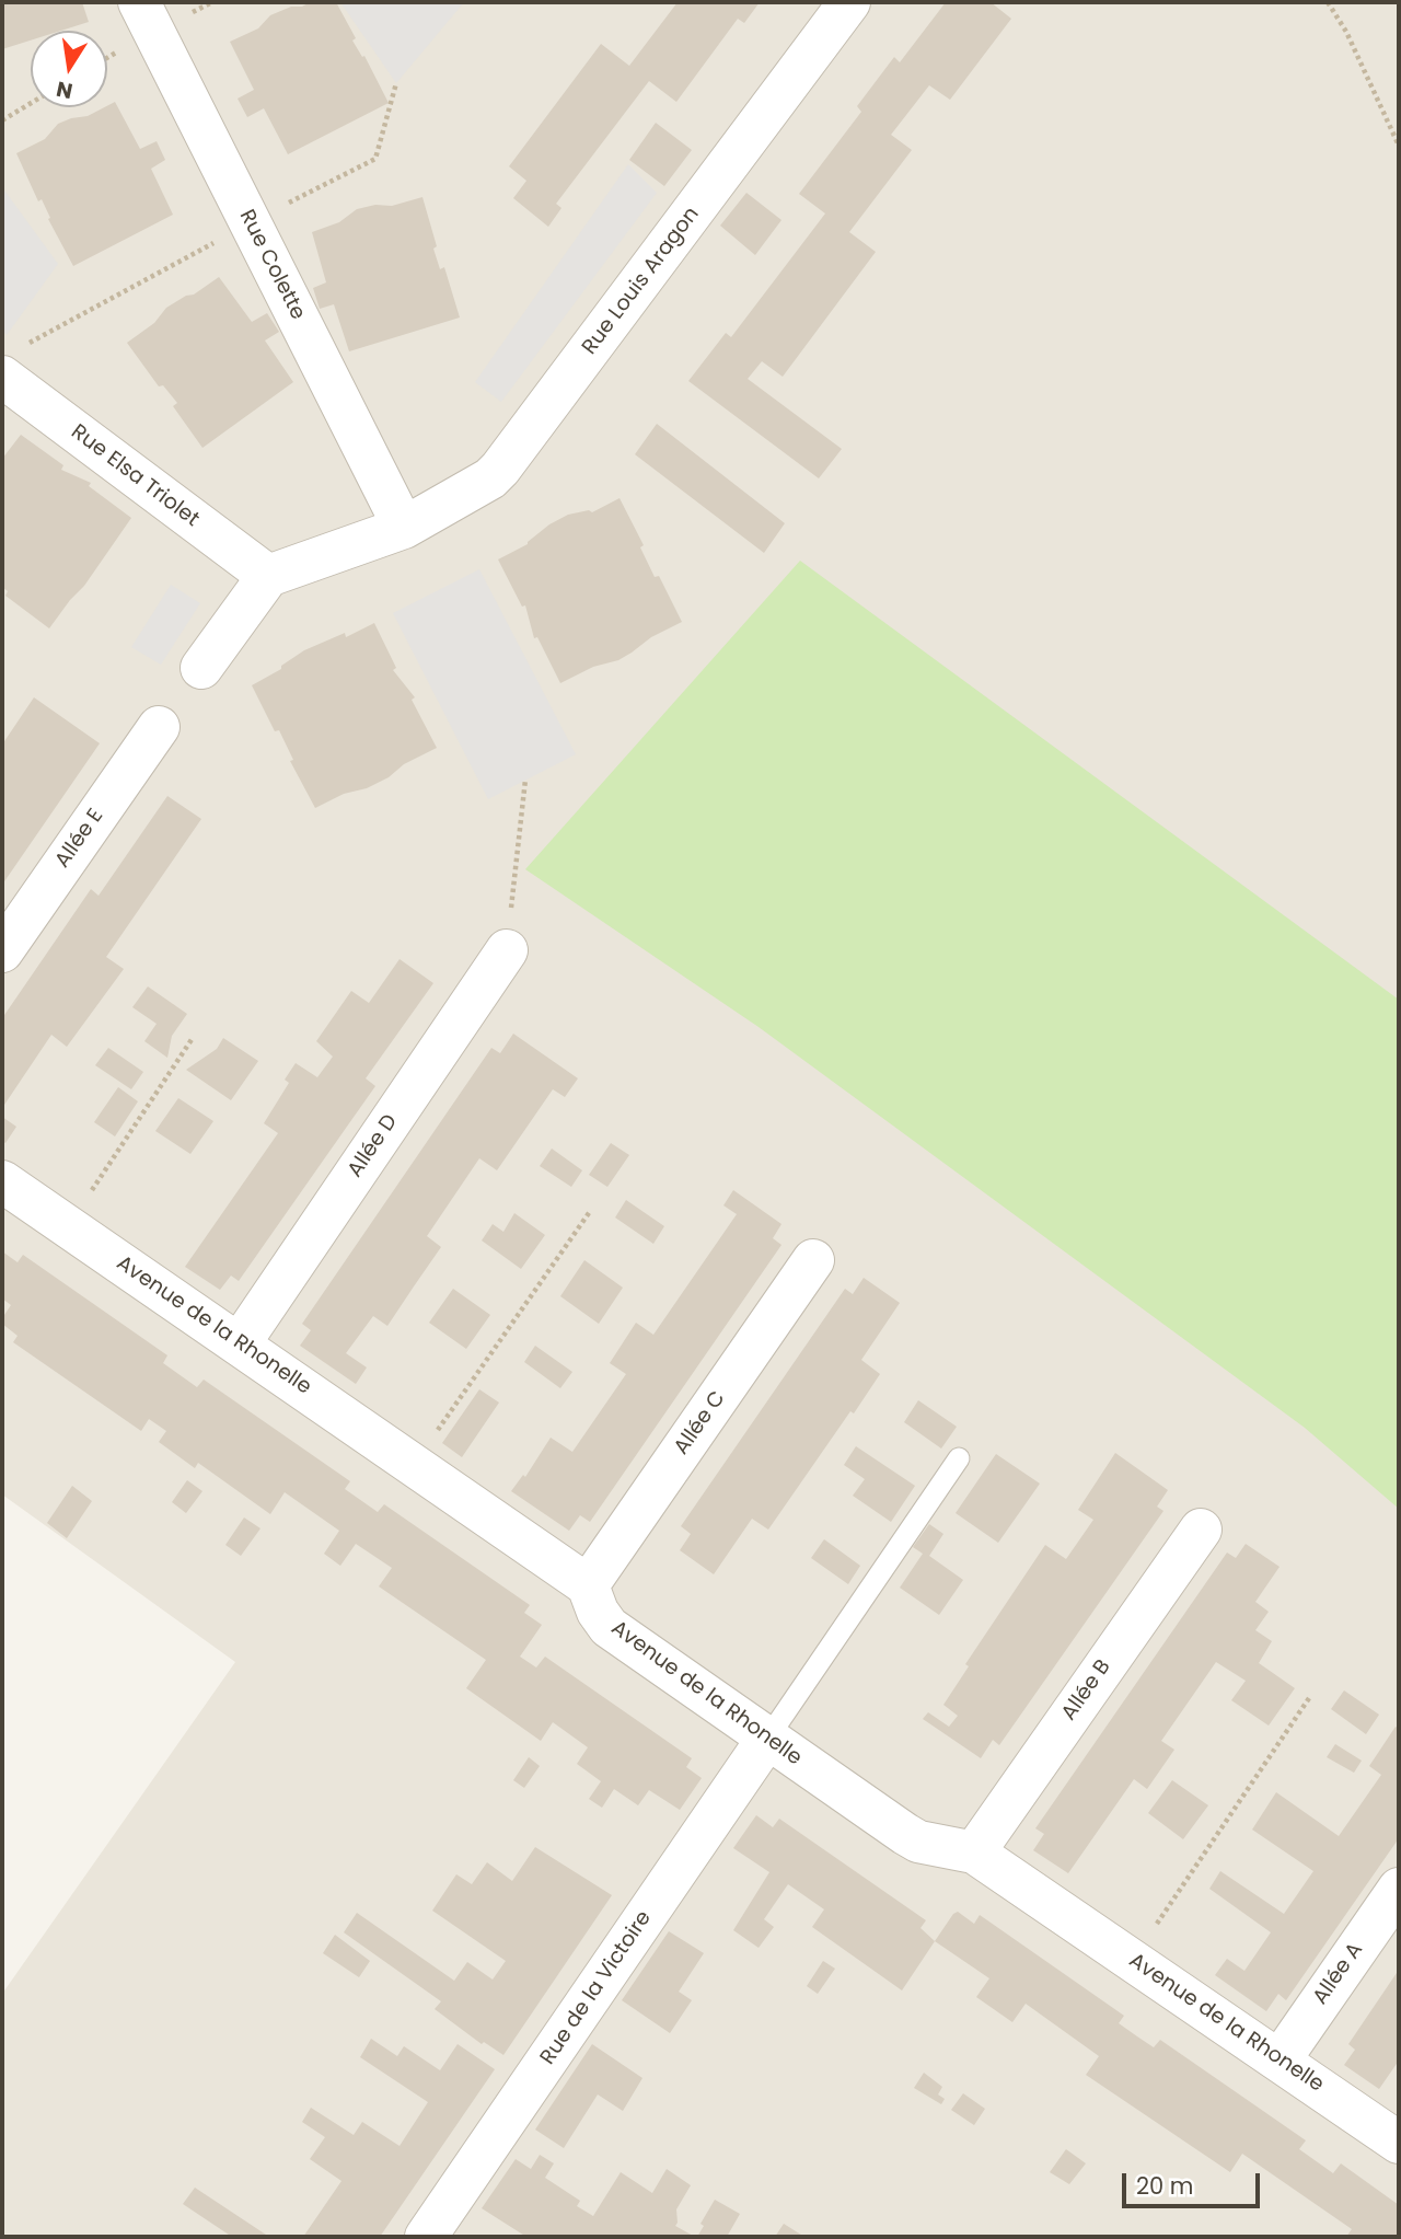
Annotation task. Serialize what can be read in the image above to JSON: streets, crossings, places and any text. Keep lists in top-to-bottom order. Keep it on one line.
{"streets":{"street":["Rue Colette","Rue Louis Aragon","Rue Elsa Triolet","Allée E","Allée D","Avenue de la Rhonelle","Allée C","Allée B","Allée A","Rue de la Victoire"]},"crossings":[["Rue Colette","Rue Louis Aragon"],["Allée D","Avenue de la Rhonelle"],["Avenue de la Rhonelle","Allée C"],["Avenue de la Rhonelle","Allée B"],["Avenue de la Rhonelle","Allée A"],["Avenue de la Rhonelle","Rue de la Victoire"]],"scale_bar":"20 m","north":"bottom"}
